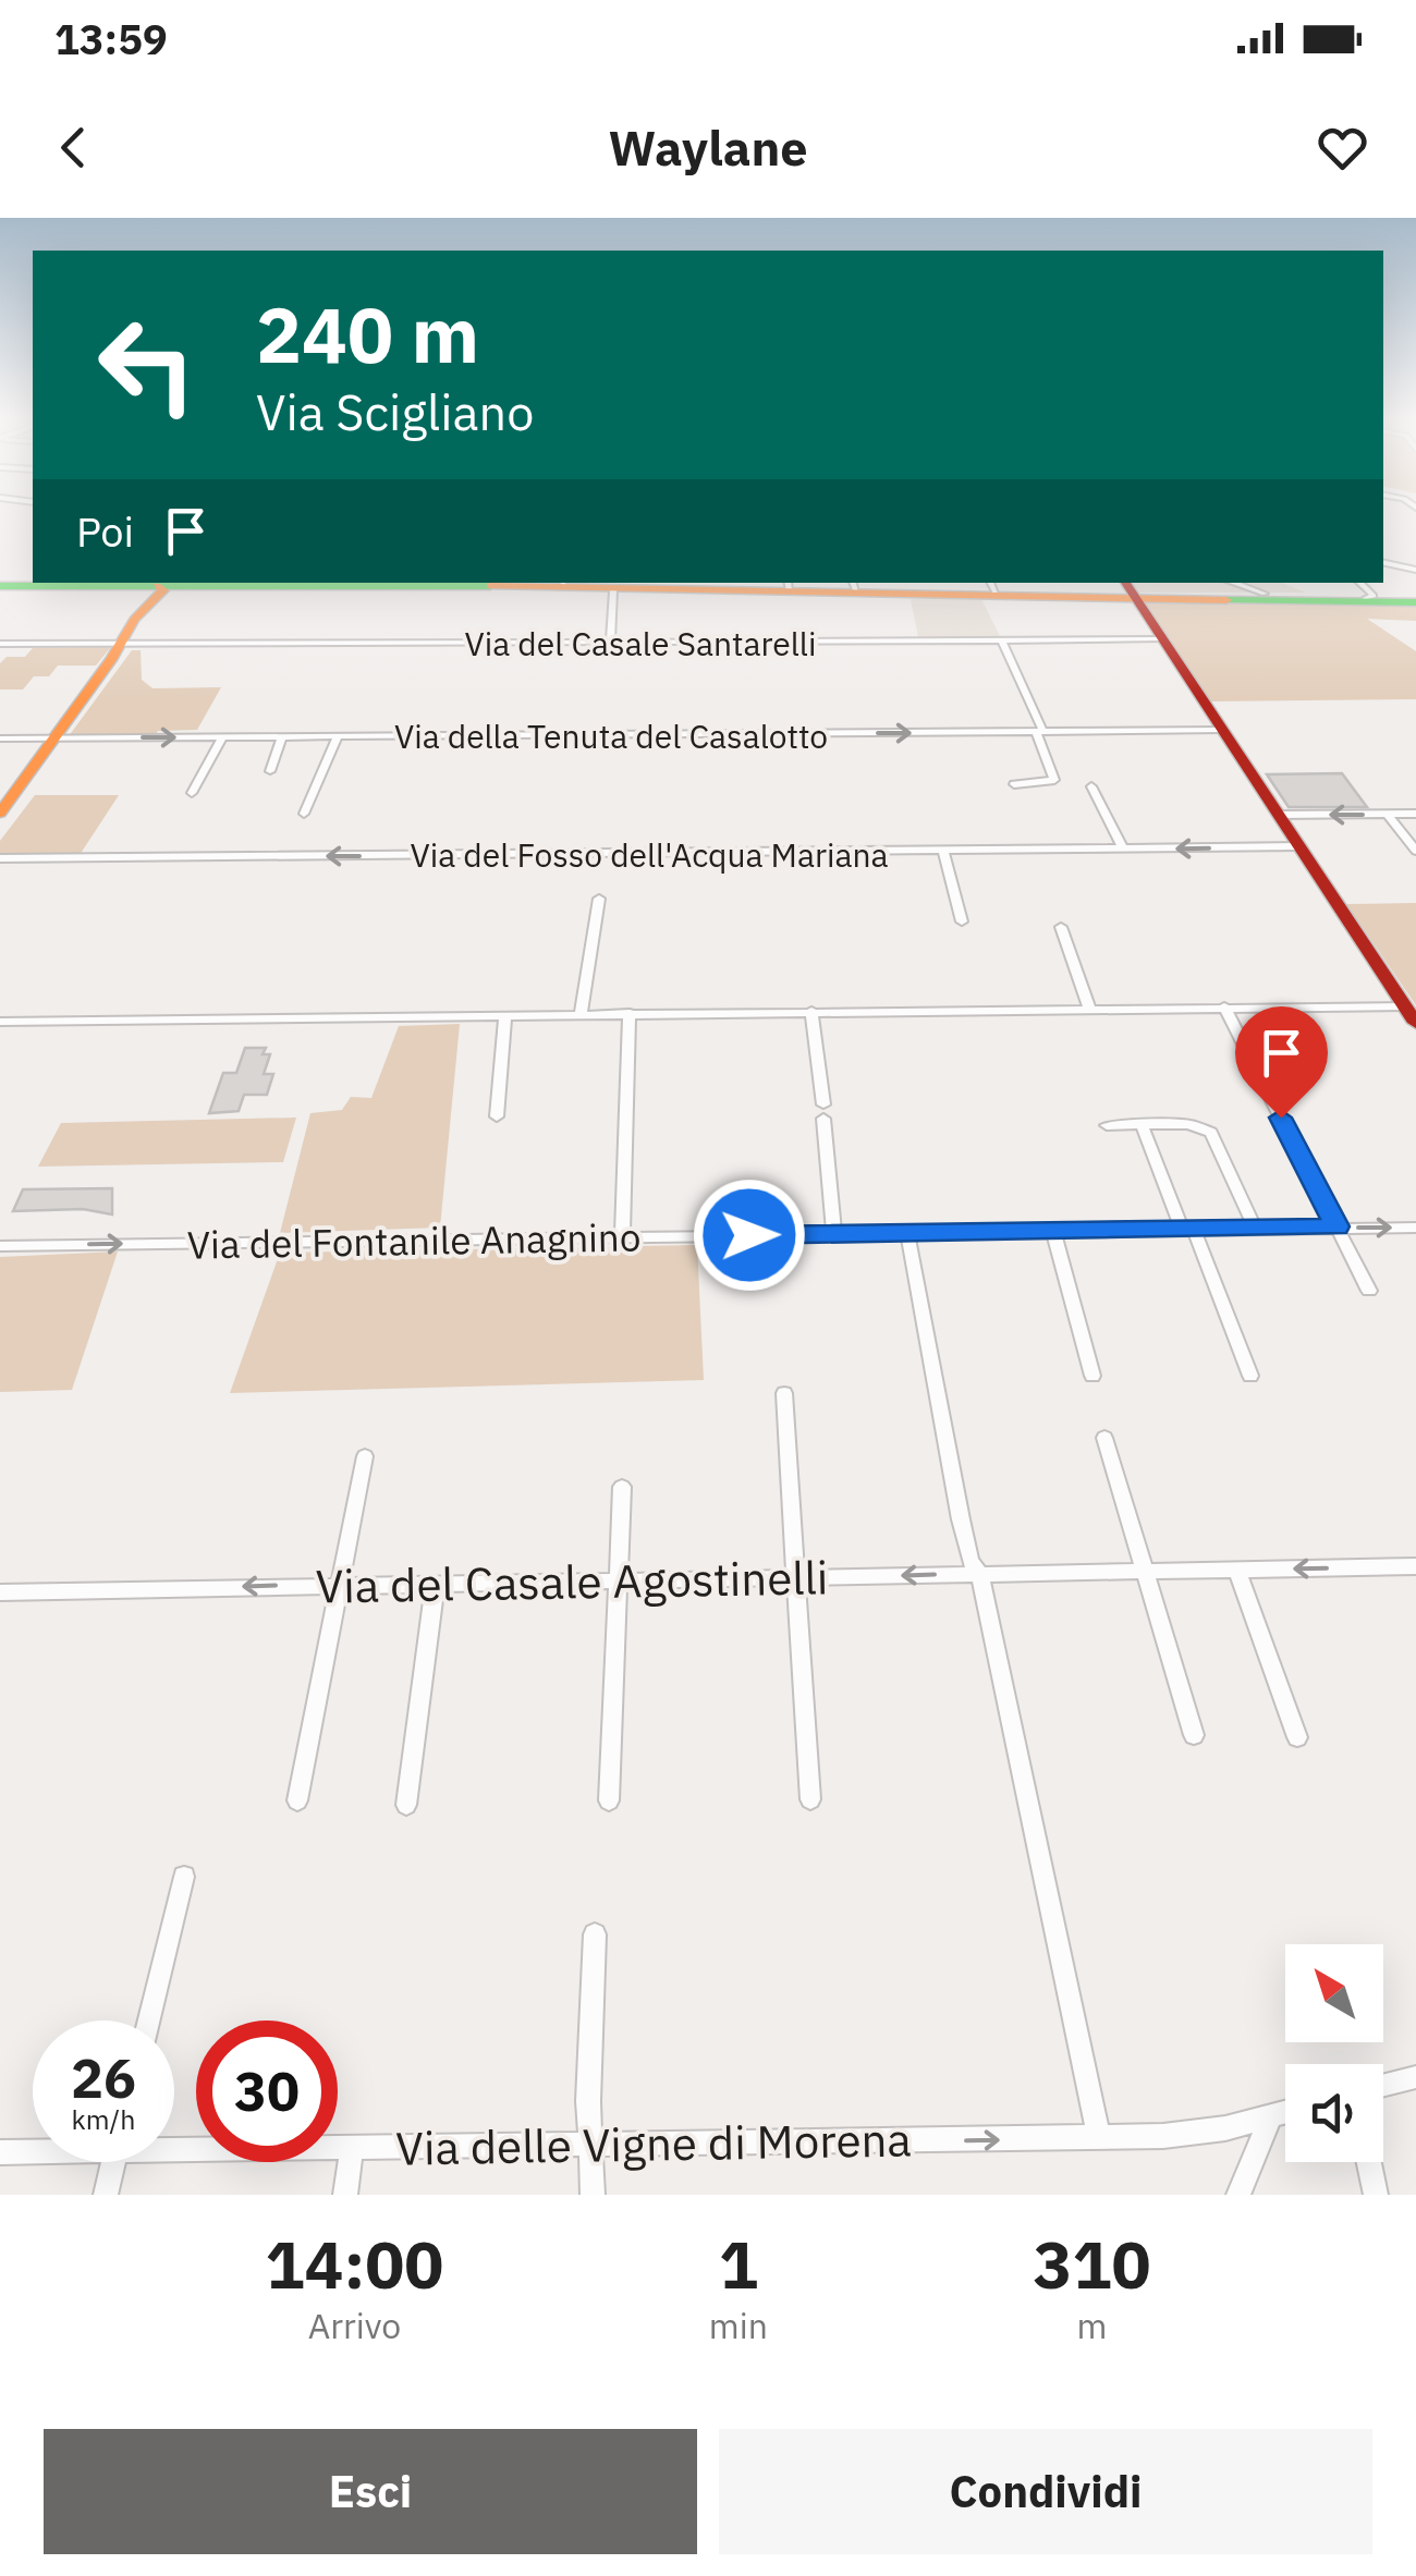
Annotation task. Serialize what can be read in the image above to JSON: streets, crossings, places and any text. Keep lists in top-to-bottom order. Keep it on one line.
{"streets":{"street":["Via del Casale Santarelli","Via della Tenuta del Casalotto","Via del Fosso dell'Acqua Mariana","Via del Fontanile Anagnino","Via del Casale Agostinelli","Via delle Vigne di Morena"]},"one_way":["Via della Tenuta del Casalotto","Via del Fosso dell'Acqua Mariana","Via del Fontanile Anagnino","Via del Casale Agostinelli","Via delle Vigne di Morena"],"north":"top left","page":{"status":"13:59","header":"Waylane","turn":["240 m","Via Scigliano"],"then":"Poi","speed":"26 km/h","limit":"30","eta":["14:00","Arrivo","1","min","310","m"],"buttons":["Esci","Condividi"]}}
